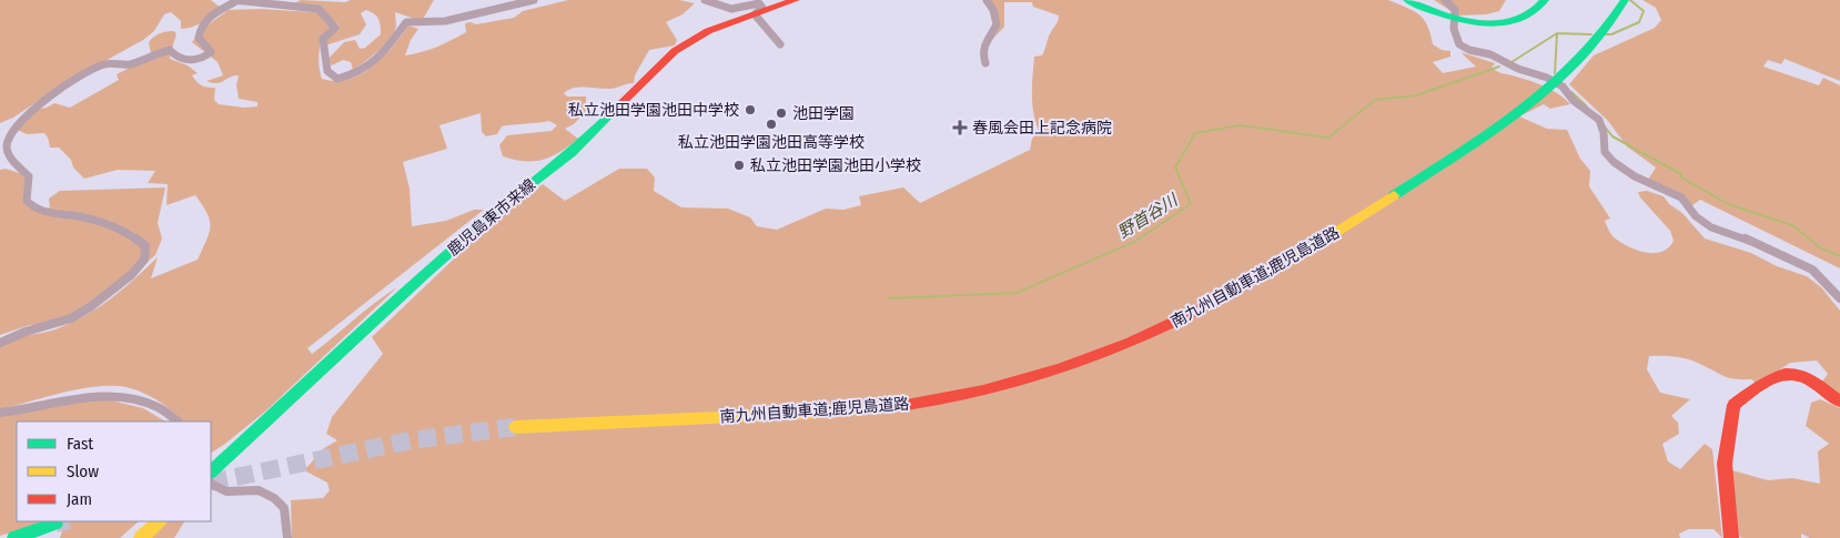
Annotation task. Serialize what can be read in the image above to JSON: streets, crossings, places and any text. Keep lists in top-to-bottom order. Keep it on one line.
{"streets":{"main road":["鹿児島東市来線","南九州自動車道;鹿児島道路"]},"water":["野首谷川"],"places":{"other":["私立池田学園池田中学校","池田学園","私立池田学園池田高等学校","私立池田学園池田小学校"],"health":["春風会田上記念病院"]},"legend":["Fast","Slow","Jam"]}
